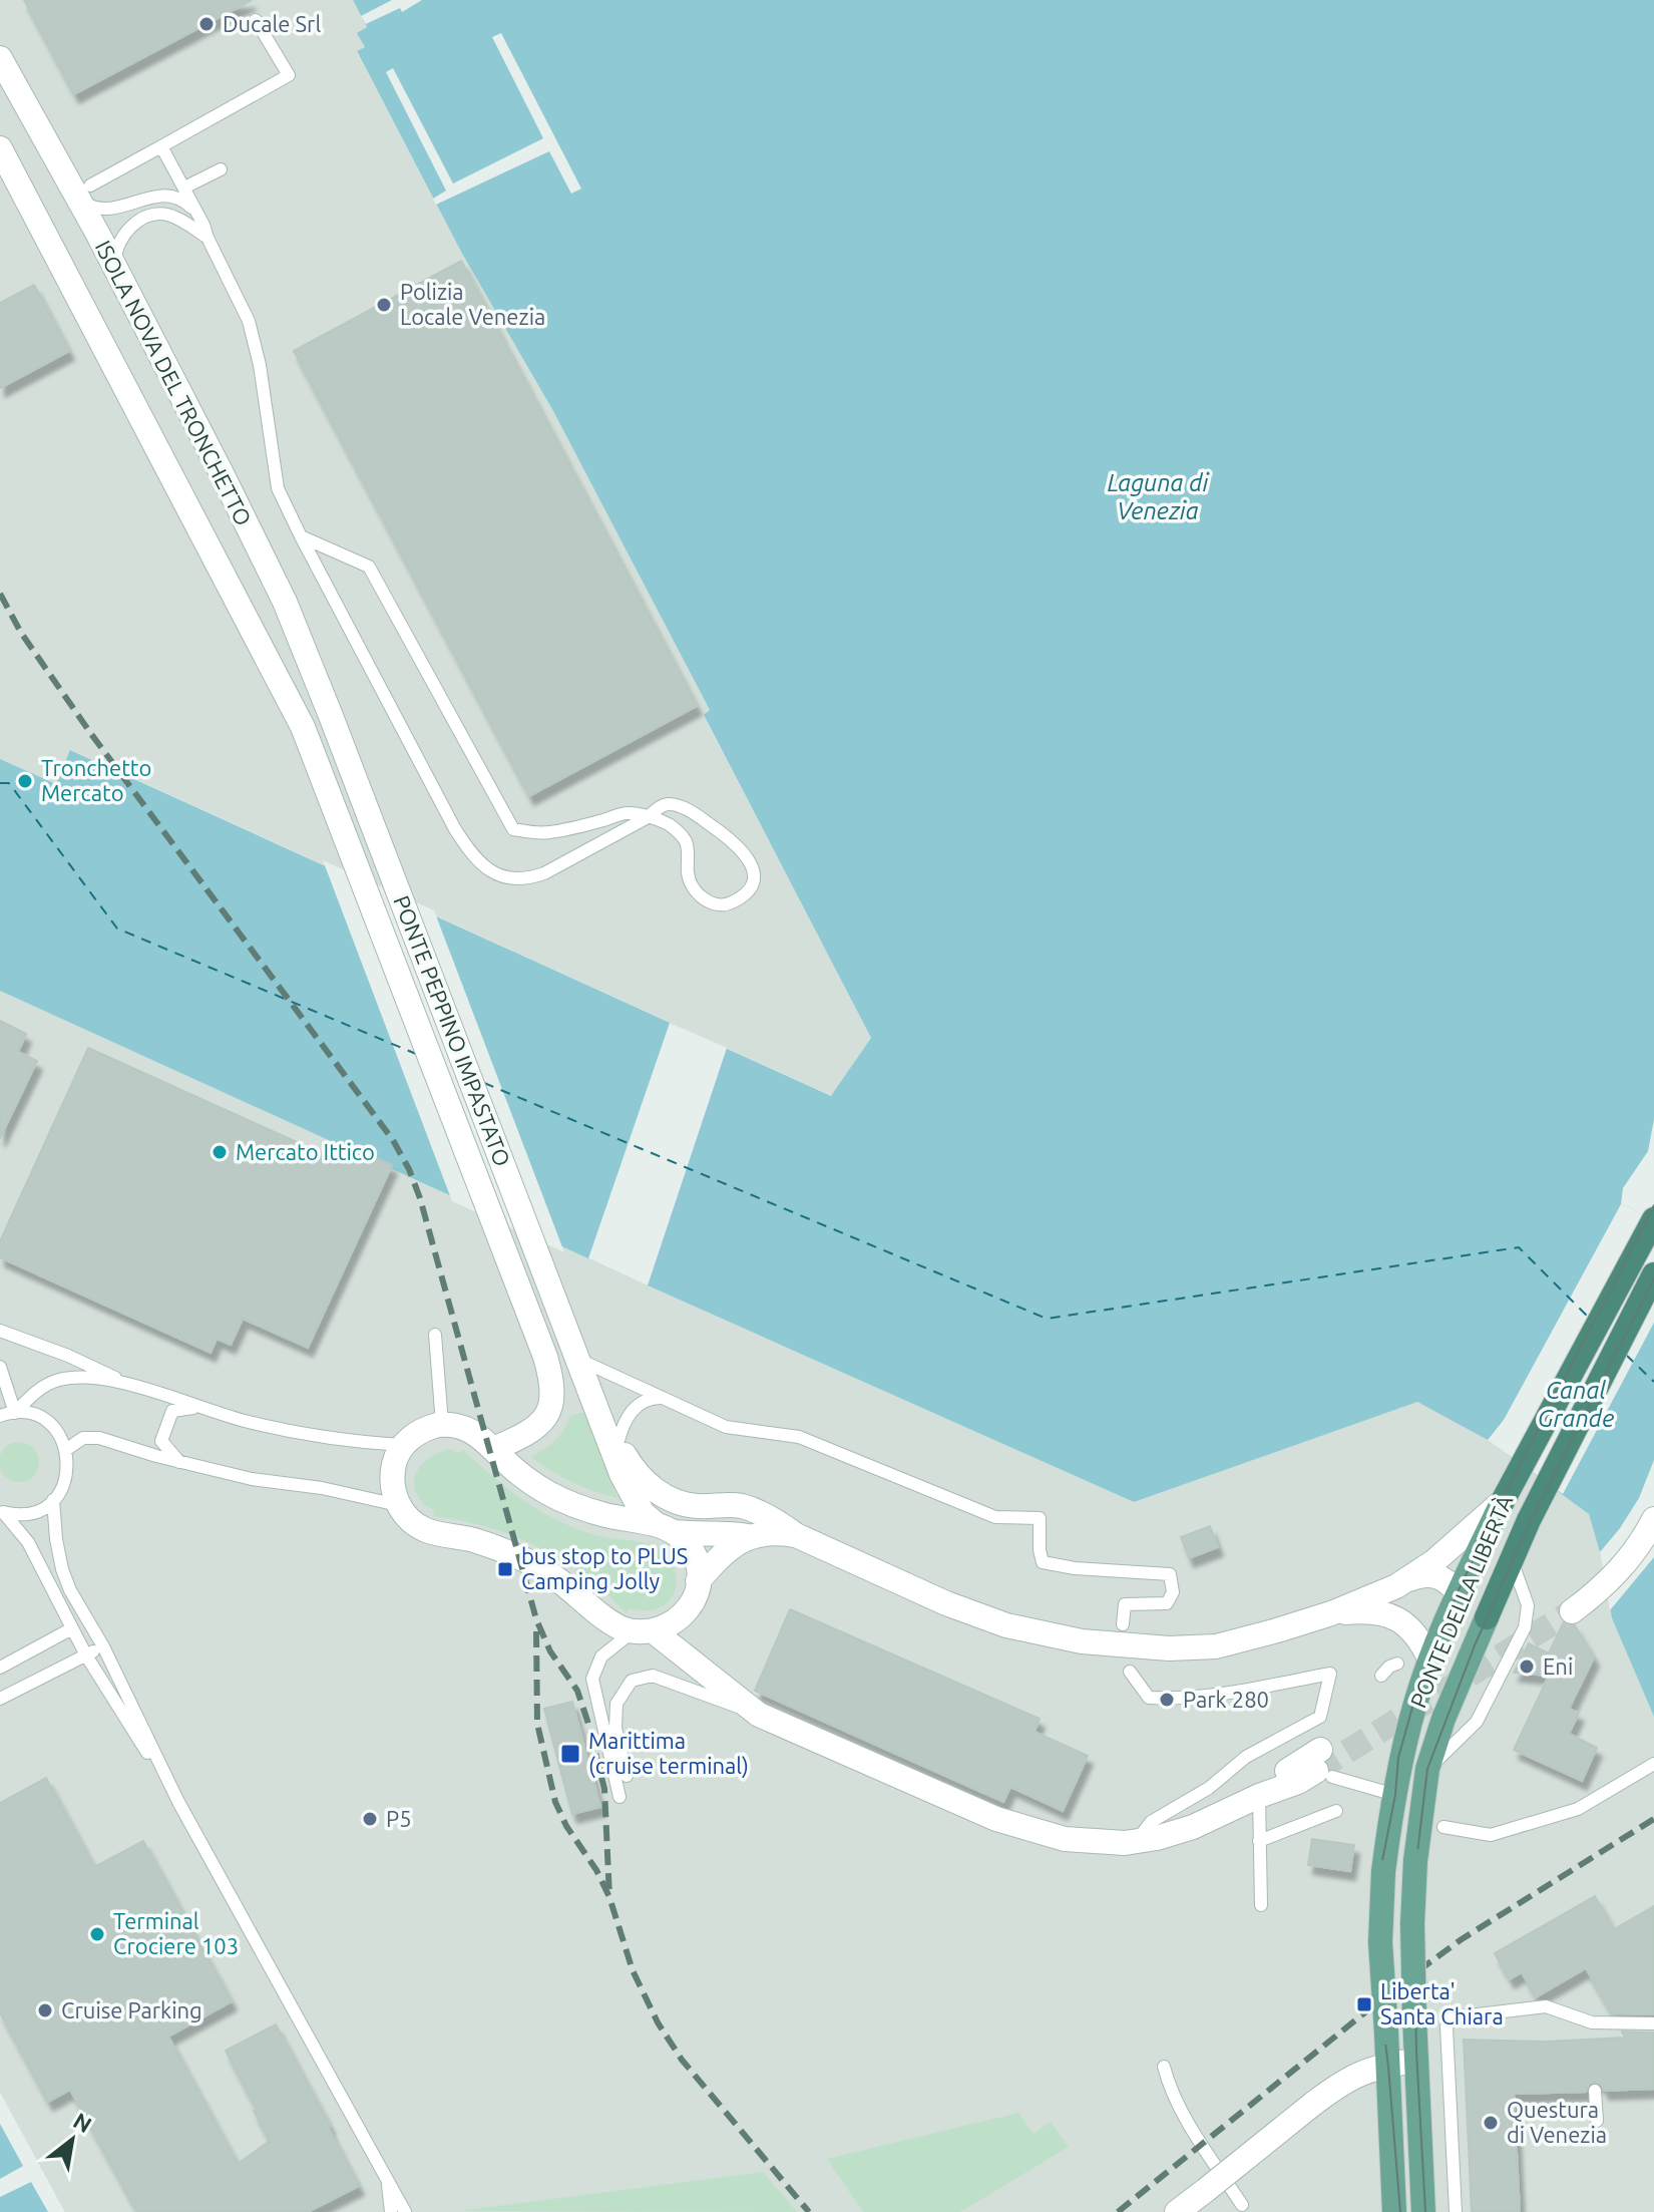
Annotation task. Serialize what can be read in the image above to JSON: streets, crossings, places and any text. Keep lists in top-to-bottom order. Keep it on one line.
{"streets":{"highway":["PONTE DELLA LIBERTÀ"],"street":["ISOLA NOVA DEL TRONCHETTO","PONTE PEPPINO IMPASTATO"]},"crossings":[["ISOLA NOVA DEL TRONCHETTO","PONTE PEPPINO IMPASTATO"]],"water":["Laguna di Venezia","Canal Grande"],"places":{"other":["Ducale Srl","Polizia Locale Venezia","Tronchetto Mercato","Mercato Ittico","Eni","Park 280","P5","Terminal Crociere 103","Cruise Parking","Questura di Venezia"],"transit":["bus stop to PLUS Camping Jolly","Marittima (cruise terminal)","Liberta' Santa Chiara"]},"north":"top right"}
